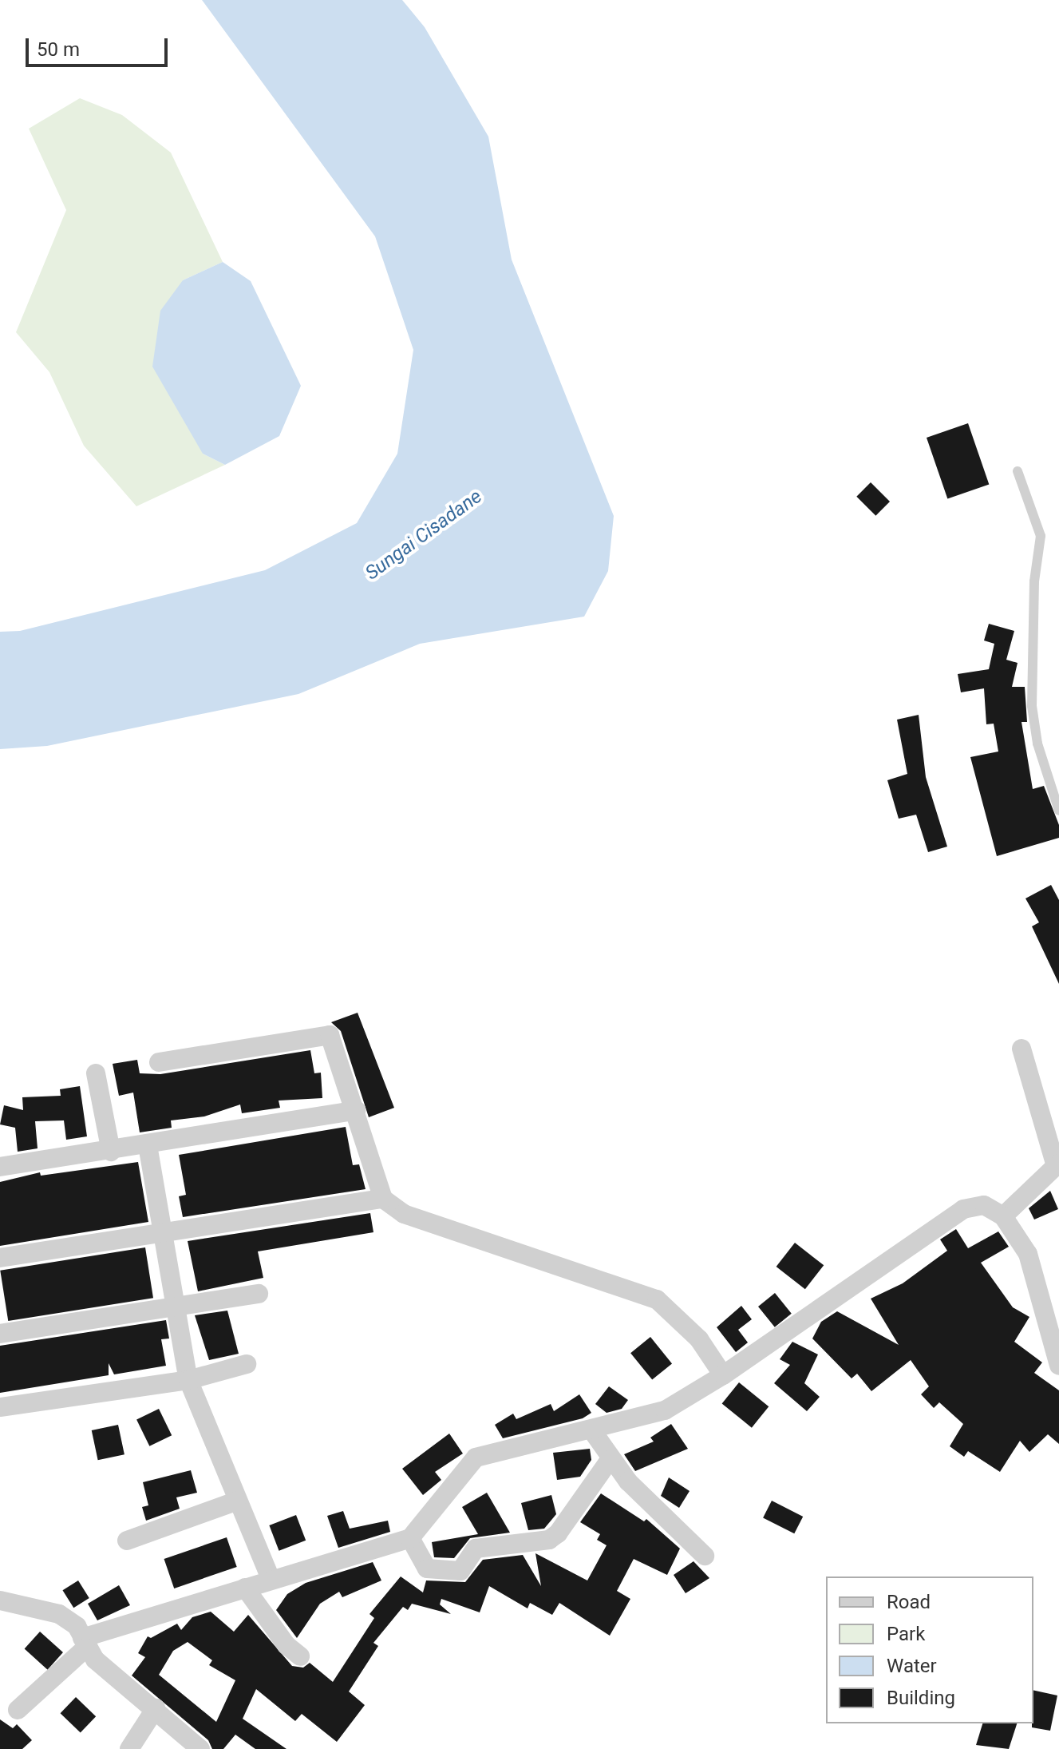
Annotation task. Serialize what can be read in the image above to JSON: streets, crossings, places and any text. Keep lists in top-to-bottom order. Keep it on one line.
{"water":["Sungai Cisadane"],"legend":["Road","Park","Water","Building"],"scale_bar":"50 m"}
